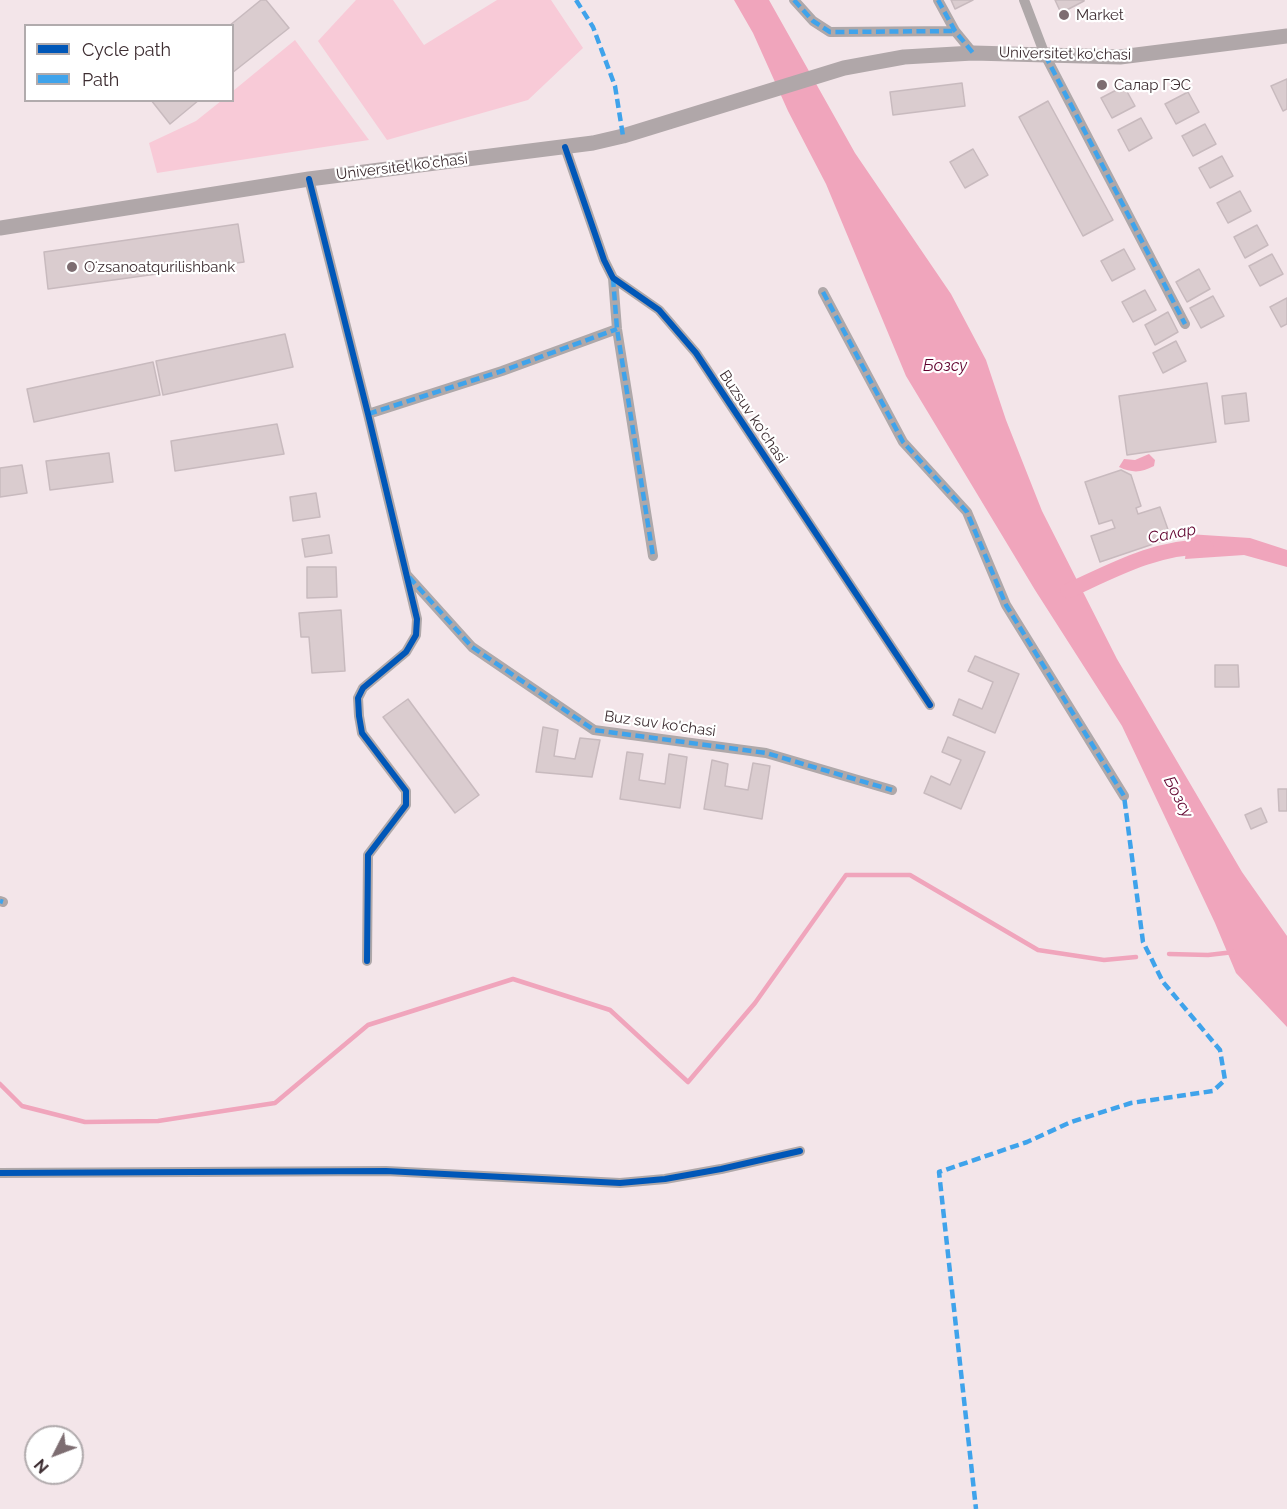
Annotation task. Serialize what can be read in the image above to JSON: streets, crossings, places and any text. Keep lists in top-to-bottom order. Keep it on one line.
{"streets":{"main road":["Universitet ko'chasi"],"street":["Buzsuv ko'chasi","Buz suv ko'chasi"]},"water":["Бозсу","Салар"],"places":["Market","Салар ГЭС","Oʻzsanoatqurilishbank"],"legend":["Cycle path","Path"],"north":"bottom left"}
